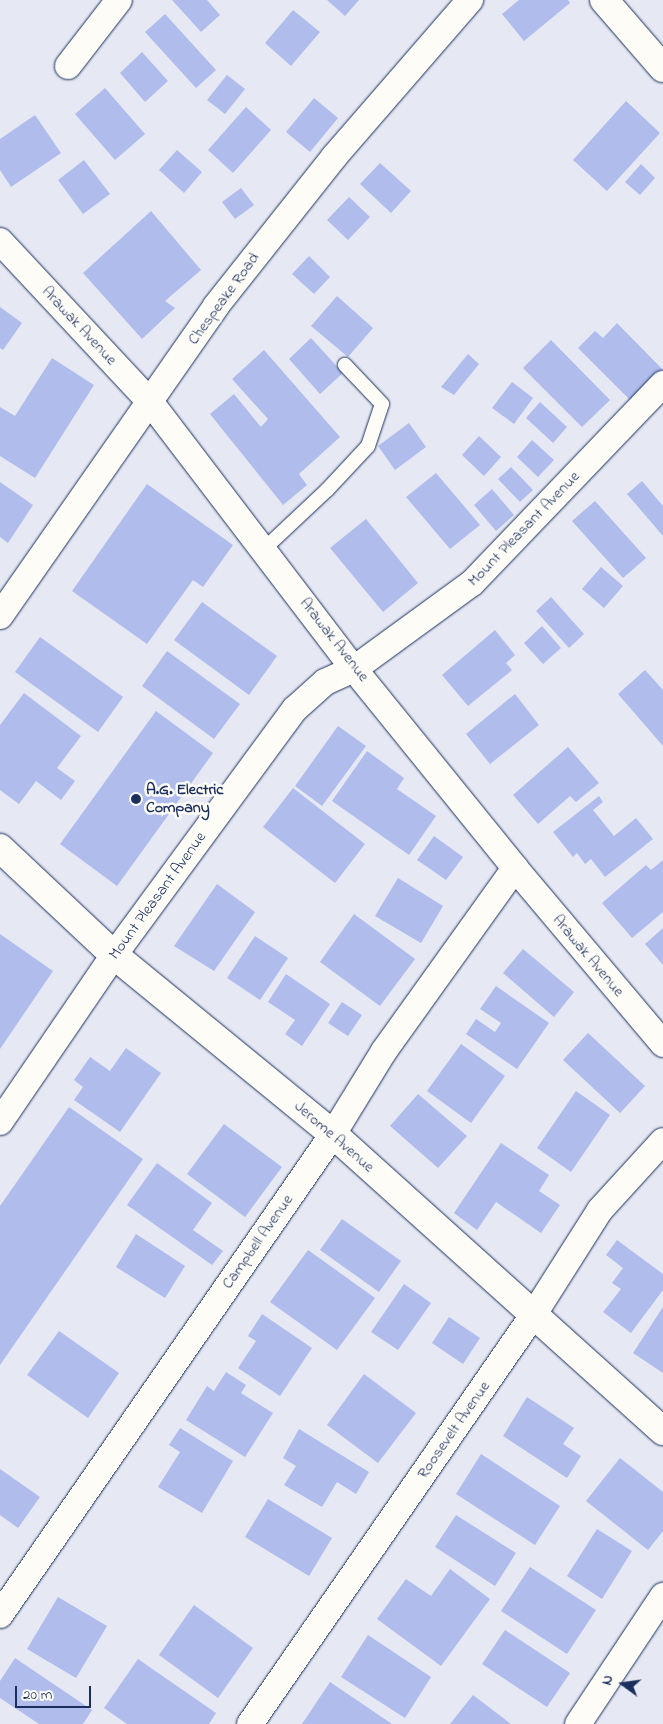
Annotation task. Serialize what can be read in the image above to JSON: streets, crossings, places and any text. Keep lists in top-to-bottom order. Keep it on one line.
{"streets":{"street":["Chespeake Road","Arawak Avenue","Mount Pleasant Avenue","Jerome Avenue","Campbell Avenue","Roosevelt Avenue"]},"crossings":[["Chespeake Road","Arawak Avenue"],["Arawak Avenue","Mount Pleasant Avenue"],["Arawak Avenue","Campbell Avenue"],["Mount Pleasant Avenue","Jerome Avenue"],["Jerome Avenue","Campbell Avenue"],["Jerome Avenue","Roosevelt Avenue"]],"places":["A.G. Electric Company"],"scale_bar":"20 m","north":"left"}
